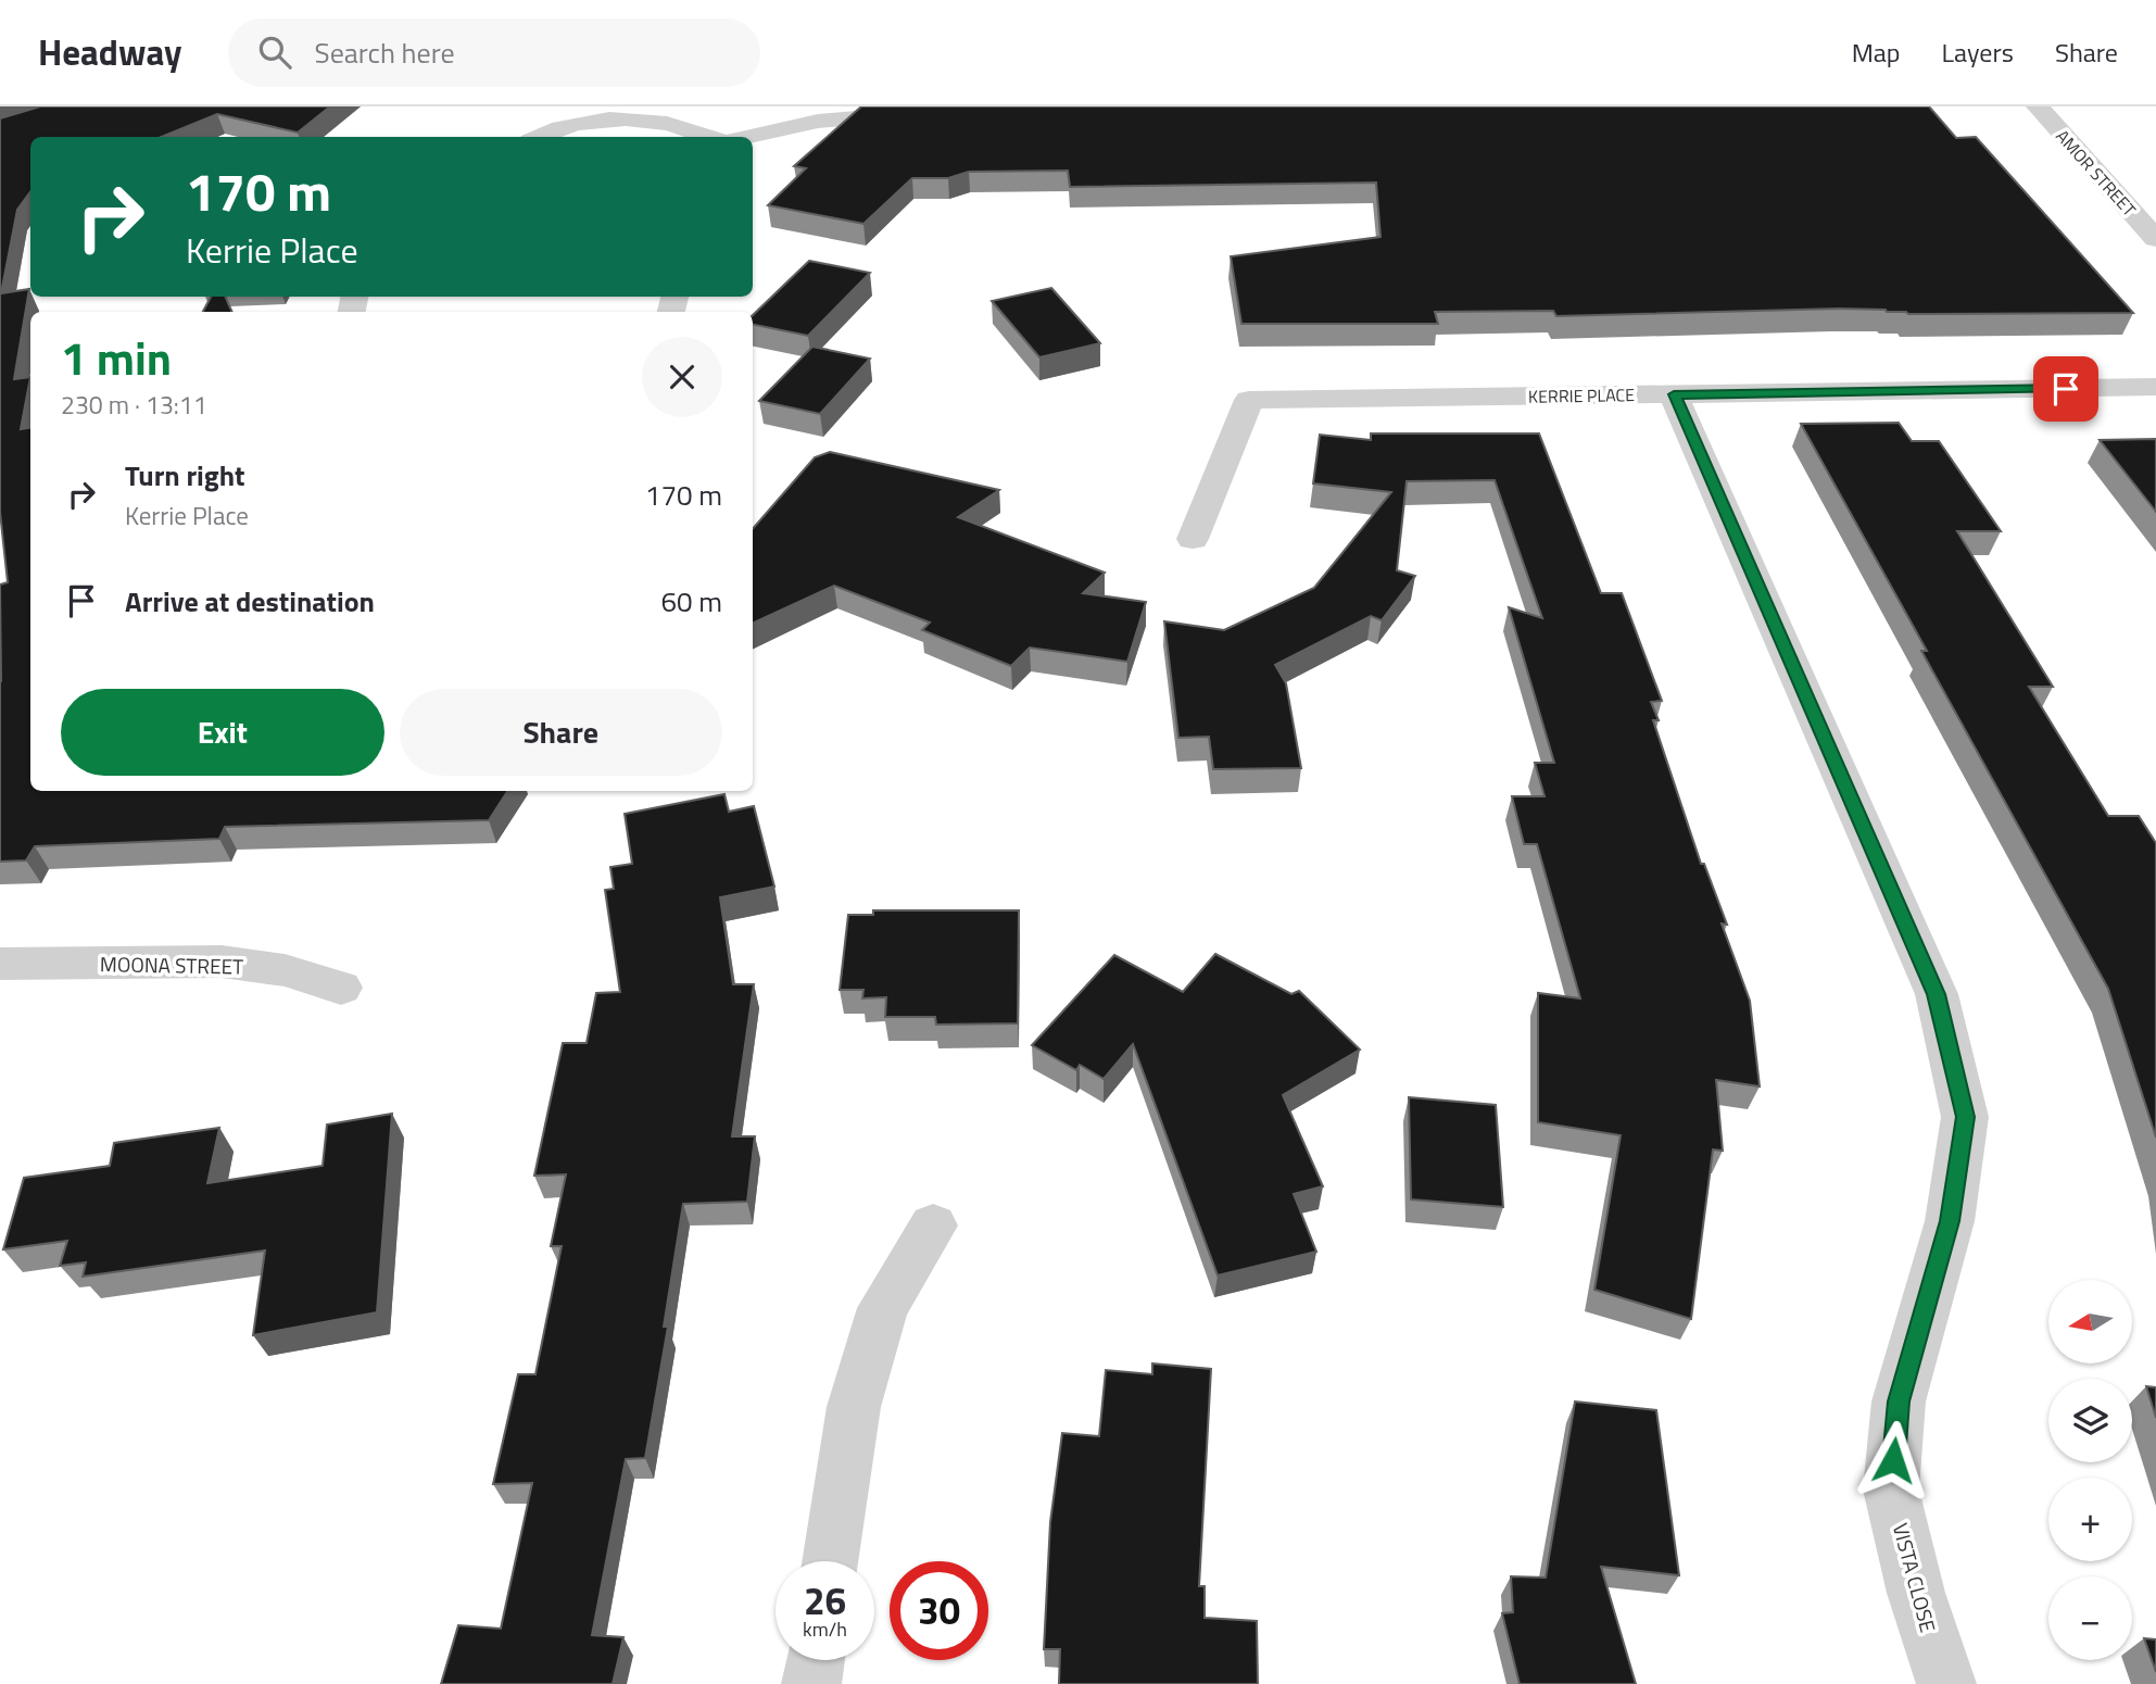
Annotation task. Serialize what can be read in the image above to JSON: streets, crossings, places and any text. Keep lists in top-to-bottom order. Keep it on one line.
{"streets":{"street":["AMOR STREET","KERRIE PLACE","MOONA STREET","VISTA CLOSE"]},"crossings":[["KERRIE PLACE","VISTA CLOSE"]],"north":"left","page":{"header":"Headway","search":"Search here","nav":["Map","Layers","Share"],"turn":["170 m","Kerrie Place"],"heading":["1 min","230 m · 13:11"],"list":[{"name":"Turn right","note":"Kerrie Place","value":"170 m"},{"name":"Arrive at destination","value":"60 m"}],"buttons":["Exit","Share"],"map_buttons":["+","−"],"speed":"26 km/h","limit":"30"}}
